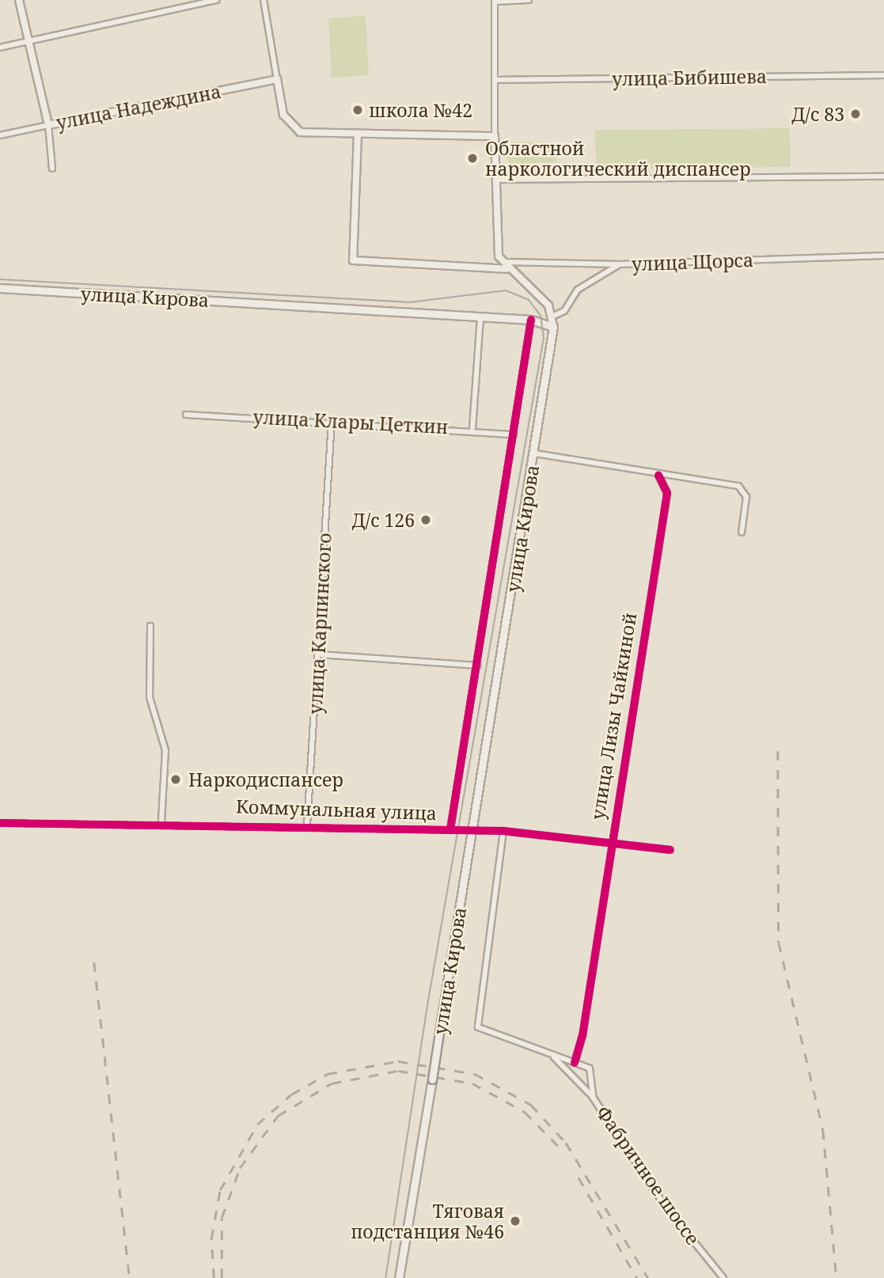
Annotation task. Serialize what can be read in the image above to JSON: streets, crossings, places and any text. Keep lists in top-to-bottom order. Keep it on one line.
{"streets":{"main road":["улица Кирова"],"street":["улица Бибишева","улица Надеждина","улица Щорса","улица Клары Цеткин","улица Карпинского","улица Лизы Чайкиной","Коммунальная улица","Фабричное шоссе"]},"crossings":[["улица Кирова","Коммунальная улица"],["улица Клары Цеткин","улица Карпинского"],["улица Карпинского","Коммунальная улица"],["улица Лизы Чайкиной","Коммунальная улица"],["улица Лизы Чайкиной","Фабричное шоссе"]],"places":["школа №42","Д/с 83","Областной наркологический диспансер","Д/с 126","Наркодиспансер","Тяговая подстанция №46"]}
